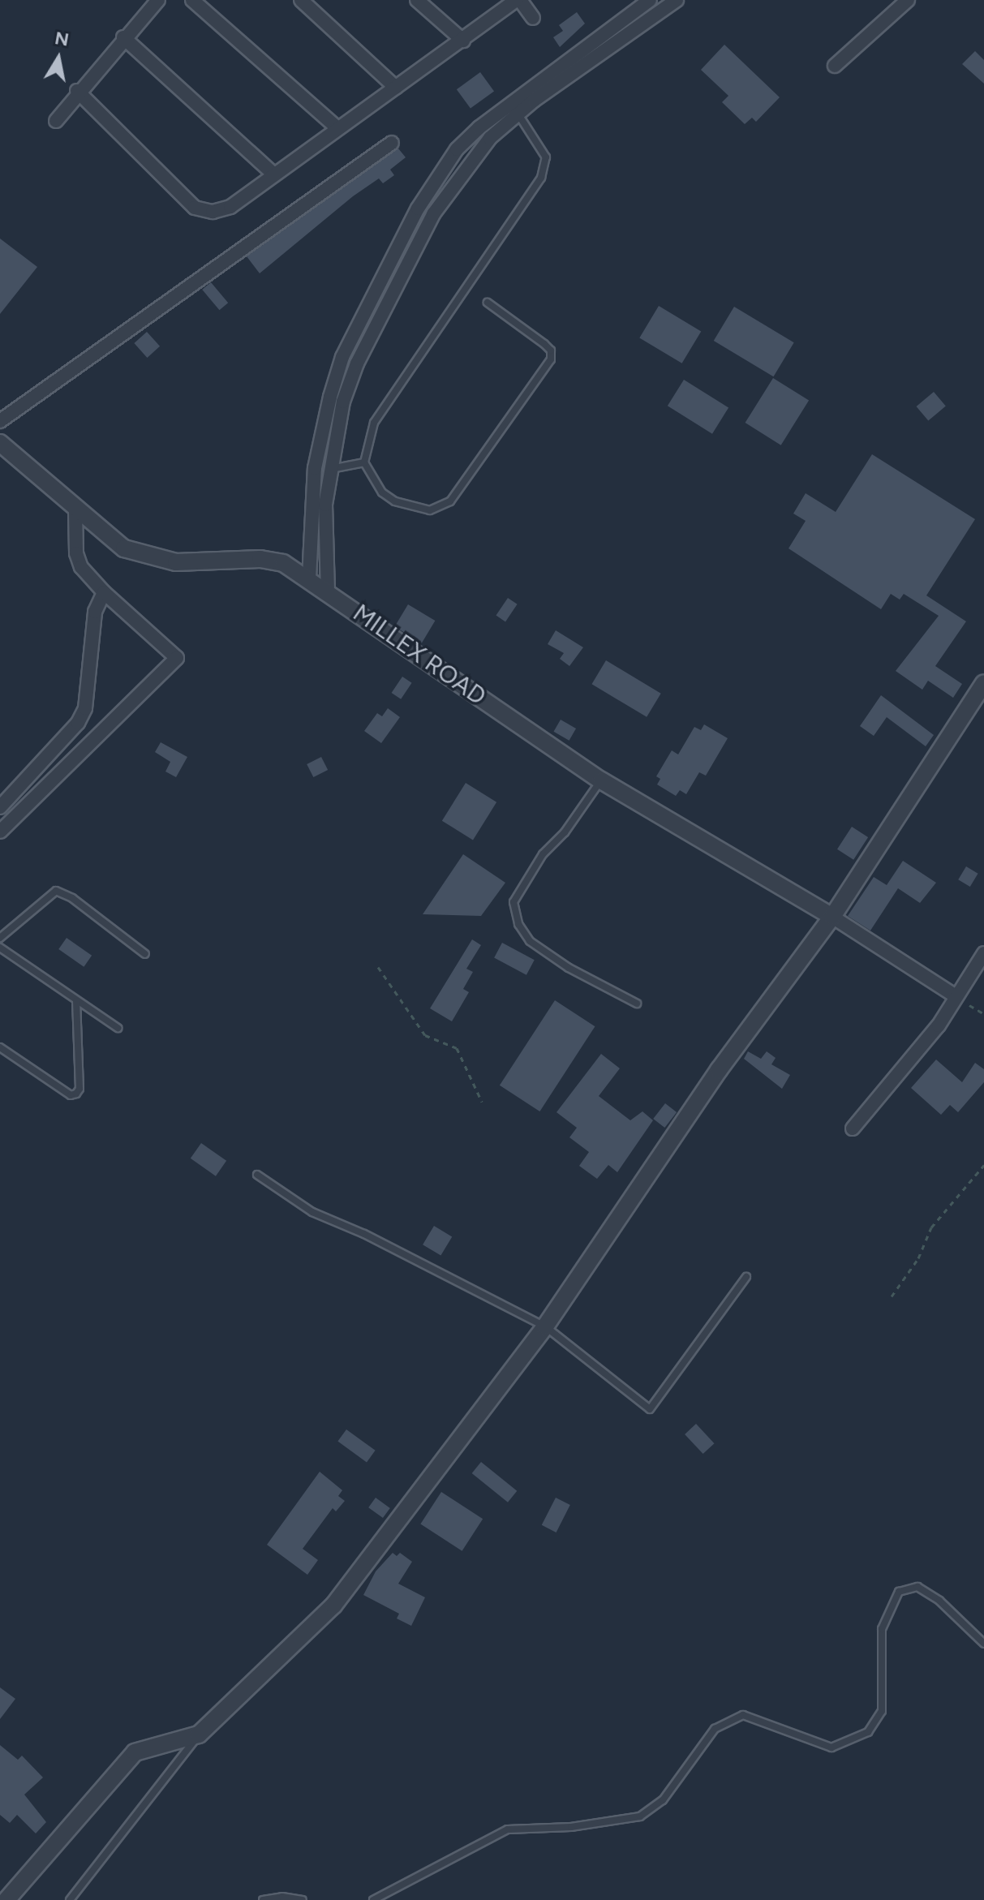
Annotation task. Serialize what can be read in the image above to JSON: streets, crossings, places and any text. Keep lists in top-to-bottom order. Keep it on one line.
{"streets":{"street":["MILLEX ROAD"]},"north":"top"}
